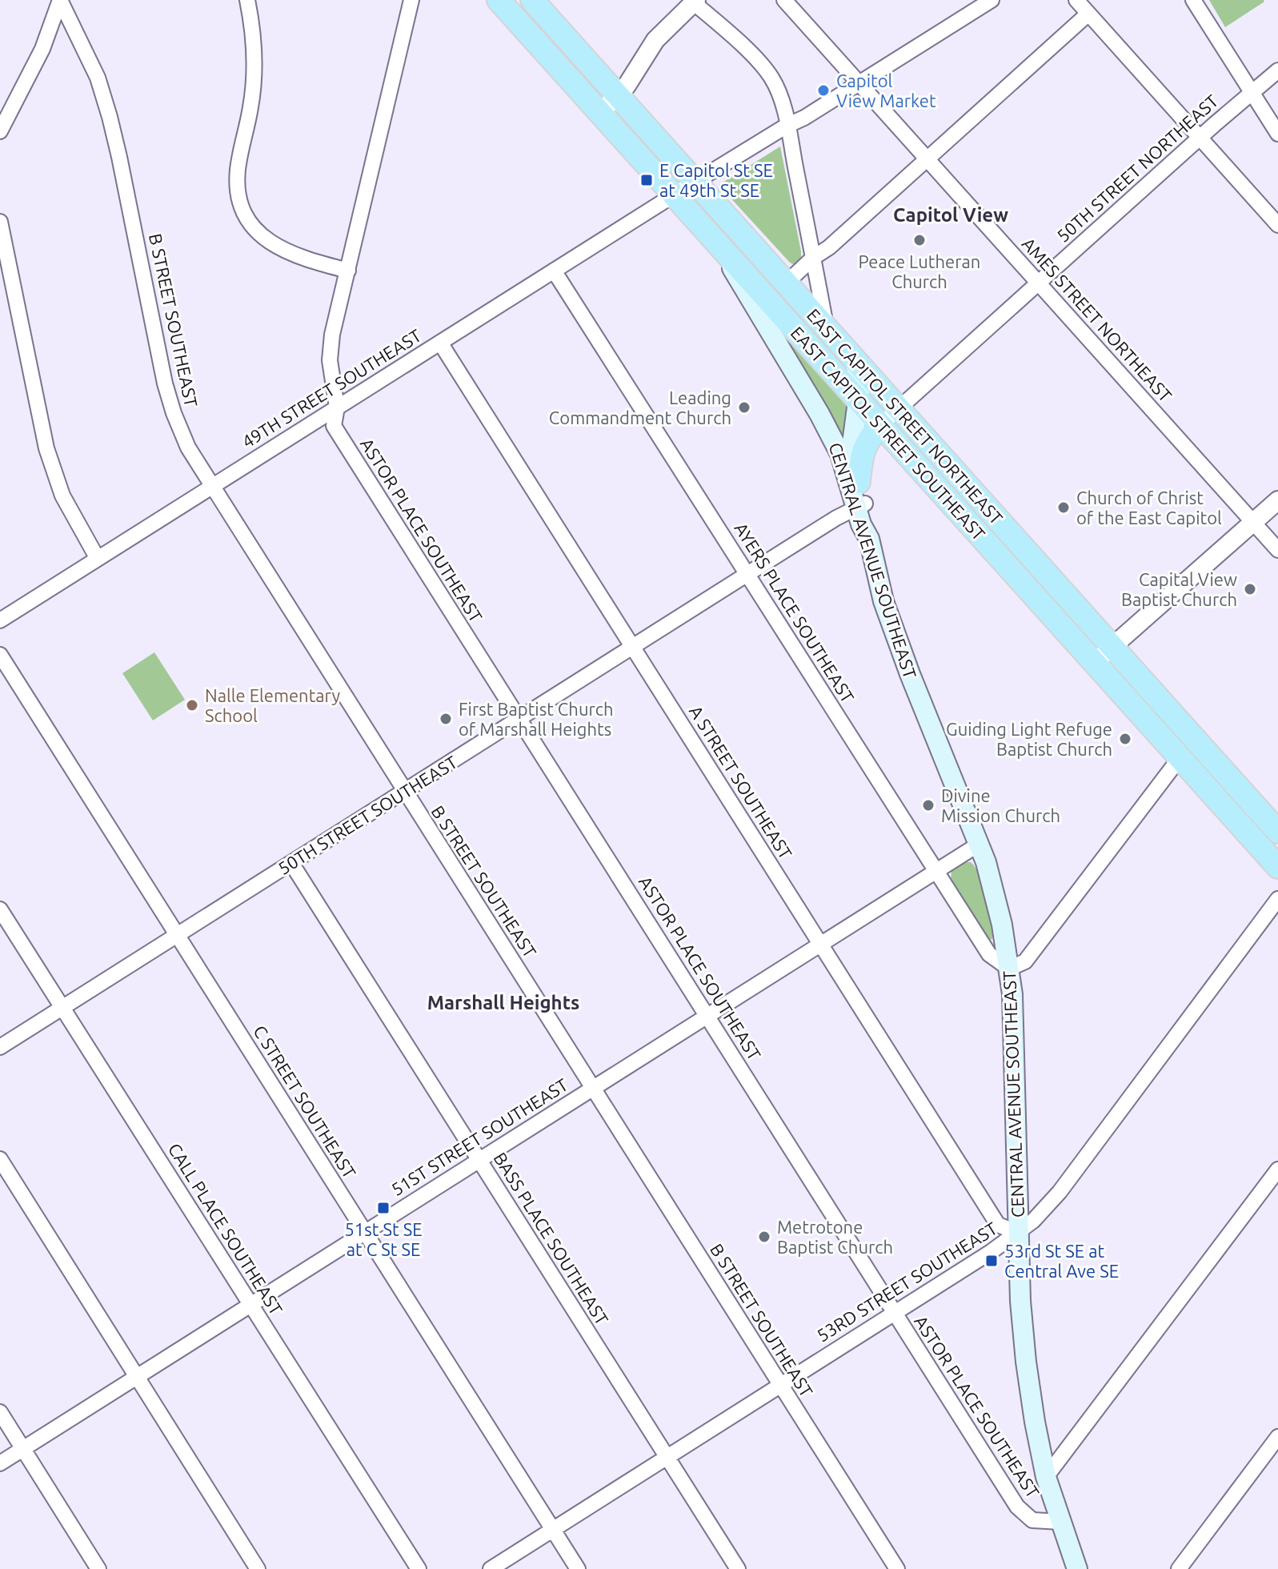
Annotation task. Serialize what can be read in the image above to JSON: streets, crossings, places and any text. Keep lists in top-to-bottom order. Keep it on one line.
{"streets":{"main road":["EAST CAPITOL STREET NORTHEAST","EAST CAPITOL STREET SOUTHEAST","CENTRAL AVENUE SOUTHEAST"],"street":["50TH STREET NORTHEAST","AMES STREET NORTHEAST","B STREET SOUTHEAST","49TH STREET SOUTHEAST","ASTOR PLACE SOUTHEAST","AYERS PLACE SOUTHEAST","A STREET SOUTHEAST","50TH STREET SOUTHEAST","C STREET SOUTHEAST","51ST STREET SOUTHEAST","CALL PLACE SOUTHEAST","BASS PLACE SOUTHEAST","53RD STREET SOUTHEAST"]},"crossings":[["50TH STREET NORTHEAST","AMES STREET NORTHEAST"],["50TH STREET NORTHEAST","EAST CAPITOL STREET NORTHEAST"],["50TH STREET NORTHEAST","EAST CAPITOL STREET SOUTHEAST"],["AMES STREET NORTHEAST","49TH STREET SOUTHEAST"],["B STREET SOUTHEAST","49TH STREET SOUTHEAST"],["B STREET SOUTHEAST","50TH STREET SOUTHEAST"],["B STREET SOUTHEAST","51ST STREET SOUTHEAST"],["B STREET SOUTHEAST","53RD STREET SOUTHEAST"],["49TH STREET SOUTHEAST","EAST CAPITOL STREET NORTHEAST"],["49TH STREET SOUTHEAST","EAST CAPITOL STREET SOUTHEAST"],["49TH STREET SOUTHEAST","ASTOR PLACE SOUTHEAST"],["49TH STREET SOUTHEAST","AYERS PLACE SOUTHEAST"],["49TH STREET SOUTHEAST","A STREET SOUTHEAST"],["EAST CAPITOL STREET NORTHEAST","EAST CAPITOL STREET SOUTHEAST"],["EAST CAPITOL STREET SOUTHEAST","CENTRAL AVENUE SOUTHEAST"],["ASTOR PLACE SOUTHEAST","CENTRAL AVENUE SOUTHEAST"],["ASTOR PLACE SOUTHEAST","50TH STREET SOUTHEAST"],["ASTOR PLACE SOUTHEAST","51ST STREET SOUTHEAST"],["ASTOR PLACE SOUTHEAST","53RD STREET SOUTHEAST"],["CENTRAL AVENUE SOUTHEAST","AYERS PLACE SOUTHEAST"],["CENTRAL AVENUE SOUTHEAST","A STREET SOUTHEAST"],["CENTRAL AVENUE SOUTHEAST","50TH STREET SOUTHEAST"],["CENTRAL AVENUE SOUTHEAST","51ST STREET SOUTHEAST"],["CENTRAL AVENUE SOUTHEAST","53RD STREET SOUTHEAST"],["AYERS PLACE SOUTHEAST","50TH STREET SOUTHEAST"],["AYERS PLACE SOUTHEAST","51ST STREET SOUTHEAST"],["A STREET SOUTHEAST","50TH STREET SOUTHEAST"],["A STREET SOUTHEAST","51ST STREET SOUTHEAST"],["A STREET SOUTHEAST","53RD STREET SOUTHEAST"],["50TH STREET SOUTHEAST","C STREET SOUTHEAST"],["50TH STREET SOUTHEAST","CALL PLACE SOUTHEAST"],["50TH STREET SOUTHEAST","BASS PLACE SOUTHEAST"],["C STREET SOUTHEAST","51ST STREET SOUTHEAST"],["C STREET SOUTHEAST","53RD STREET SOUTHEAST"],["51ST STREET SOUTHEAST","CALL PLACE SOUTHEAST"],["51ST STREET SOUTHEAST","BASS PLACE SOUTHEAST"],["BASS PLACE SOUTHEAST","53RD STREET SOUTHEAST"]],"districts":["Capitol View","Marshall Heights"],"places":{"other":["Capitol View Market","Peace Lutheran Church","Leading Commandment Church","Church of Christ of the East Capitol","Capital View Baptist Church","Nalle Elementary School","First Baptist Church of Marshall Heights","Guiding Light Refuge Baptist Church","Divine Mission Church","Metrotone Baptist Church"],"transit":["E Capitol St SE at 49th St SE","51st St SE at C St SE","53rd St SE at Central Ave SE"]}}
